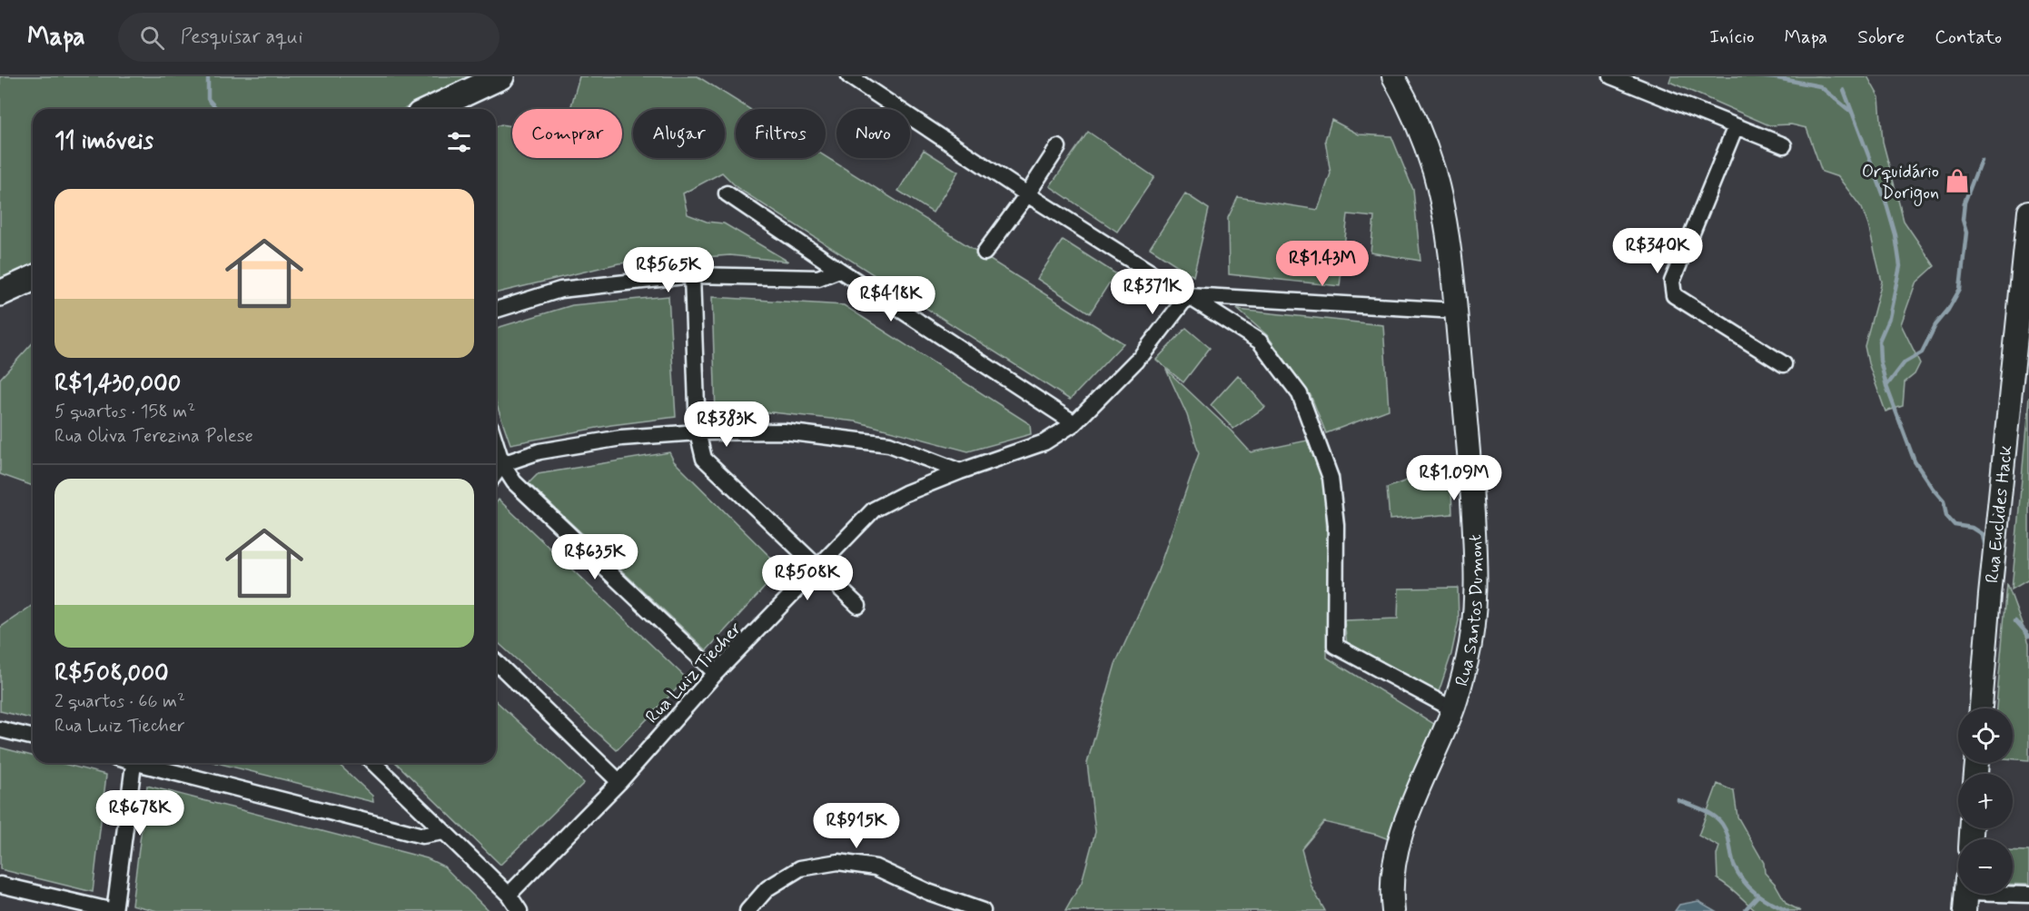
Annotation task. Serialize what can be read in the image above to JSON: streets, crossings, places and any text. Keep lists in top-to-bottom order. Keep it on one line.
{"streets":{"main road":["Rua Euclides Hack","Rua Santos Dumont"],"street":["Rua Luiz Tiecher"]},"places":{"shop":["Orquidário Dorigon"]},"page":{"header":"Mapa","search":"Pesquisar aqui","nav":["Início","Mapa","Sobre","Contato"],"chip":["Comprar","Alugar","Filtros","Novo"],"heading":"11 imóveis","list":[{"name":"R$1,430,000","note":"5 quartos · 158 m² · Rua Oliva Terezina Polese"},{"name":"R$508,000","note":"2 quartos · 66 m² · Rua Luiz Tiecher"}],"price":["R$340K","R$1.43M","R$565K","R$371K","R$418K","R$383K","R$1.09M","R$635K","R$508K","R$678K","R$915K"],"map_buttons":["+","−"]}}
